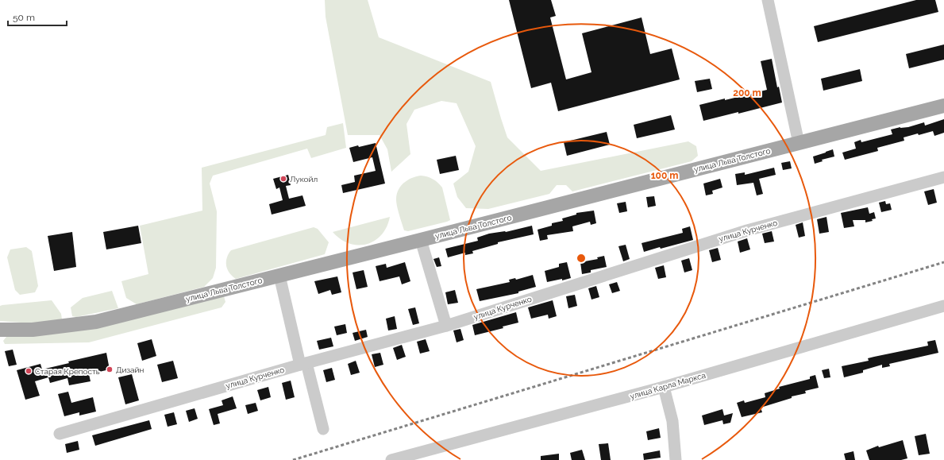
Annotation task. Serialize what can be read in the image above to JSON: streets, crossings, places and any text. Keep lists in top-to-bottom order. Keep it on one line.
{"streets":{"main road":["улица Льва Толстого"],"street":["улица Курченко","улица Карла Маркса"]},"places":["Лукойл","Дизайн","Старая Крепость"],"scale_bar":"50 m","rings":["200 m","100 m"]}
